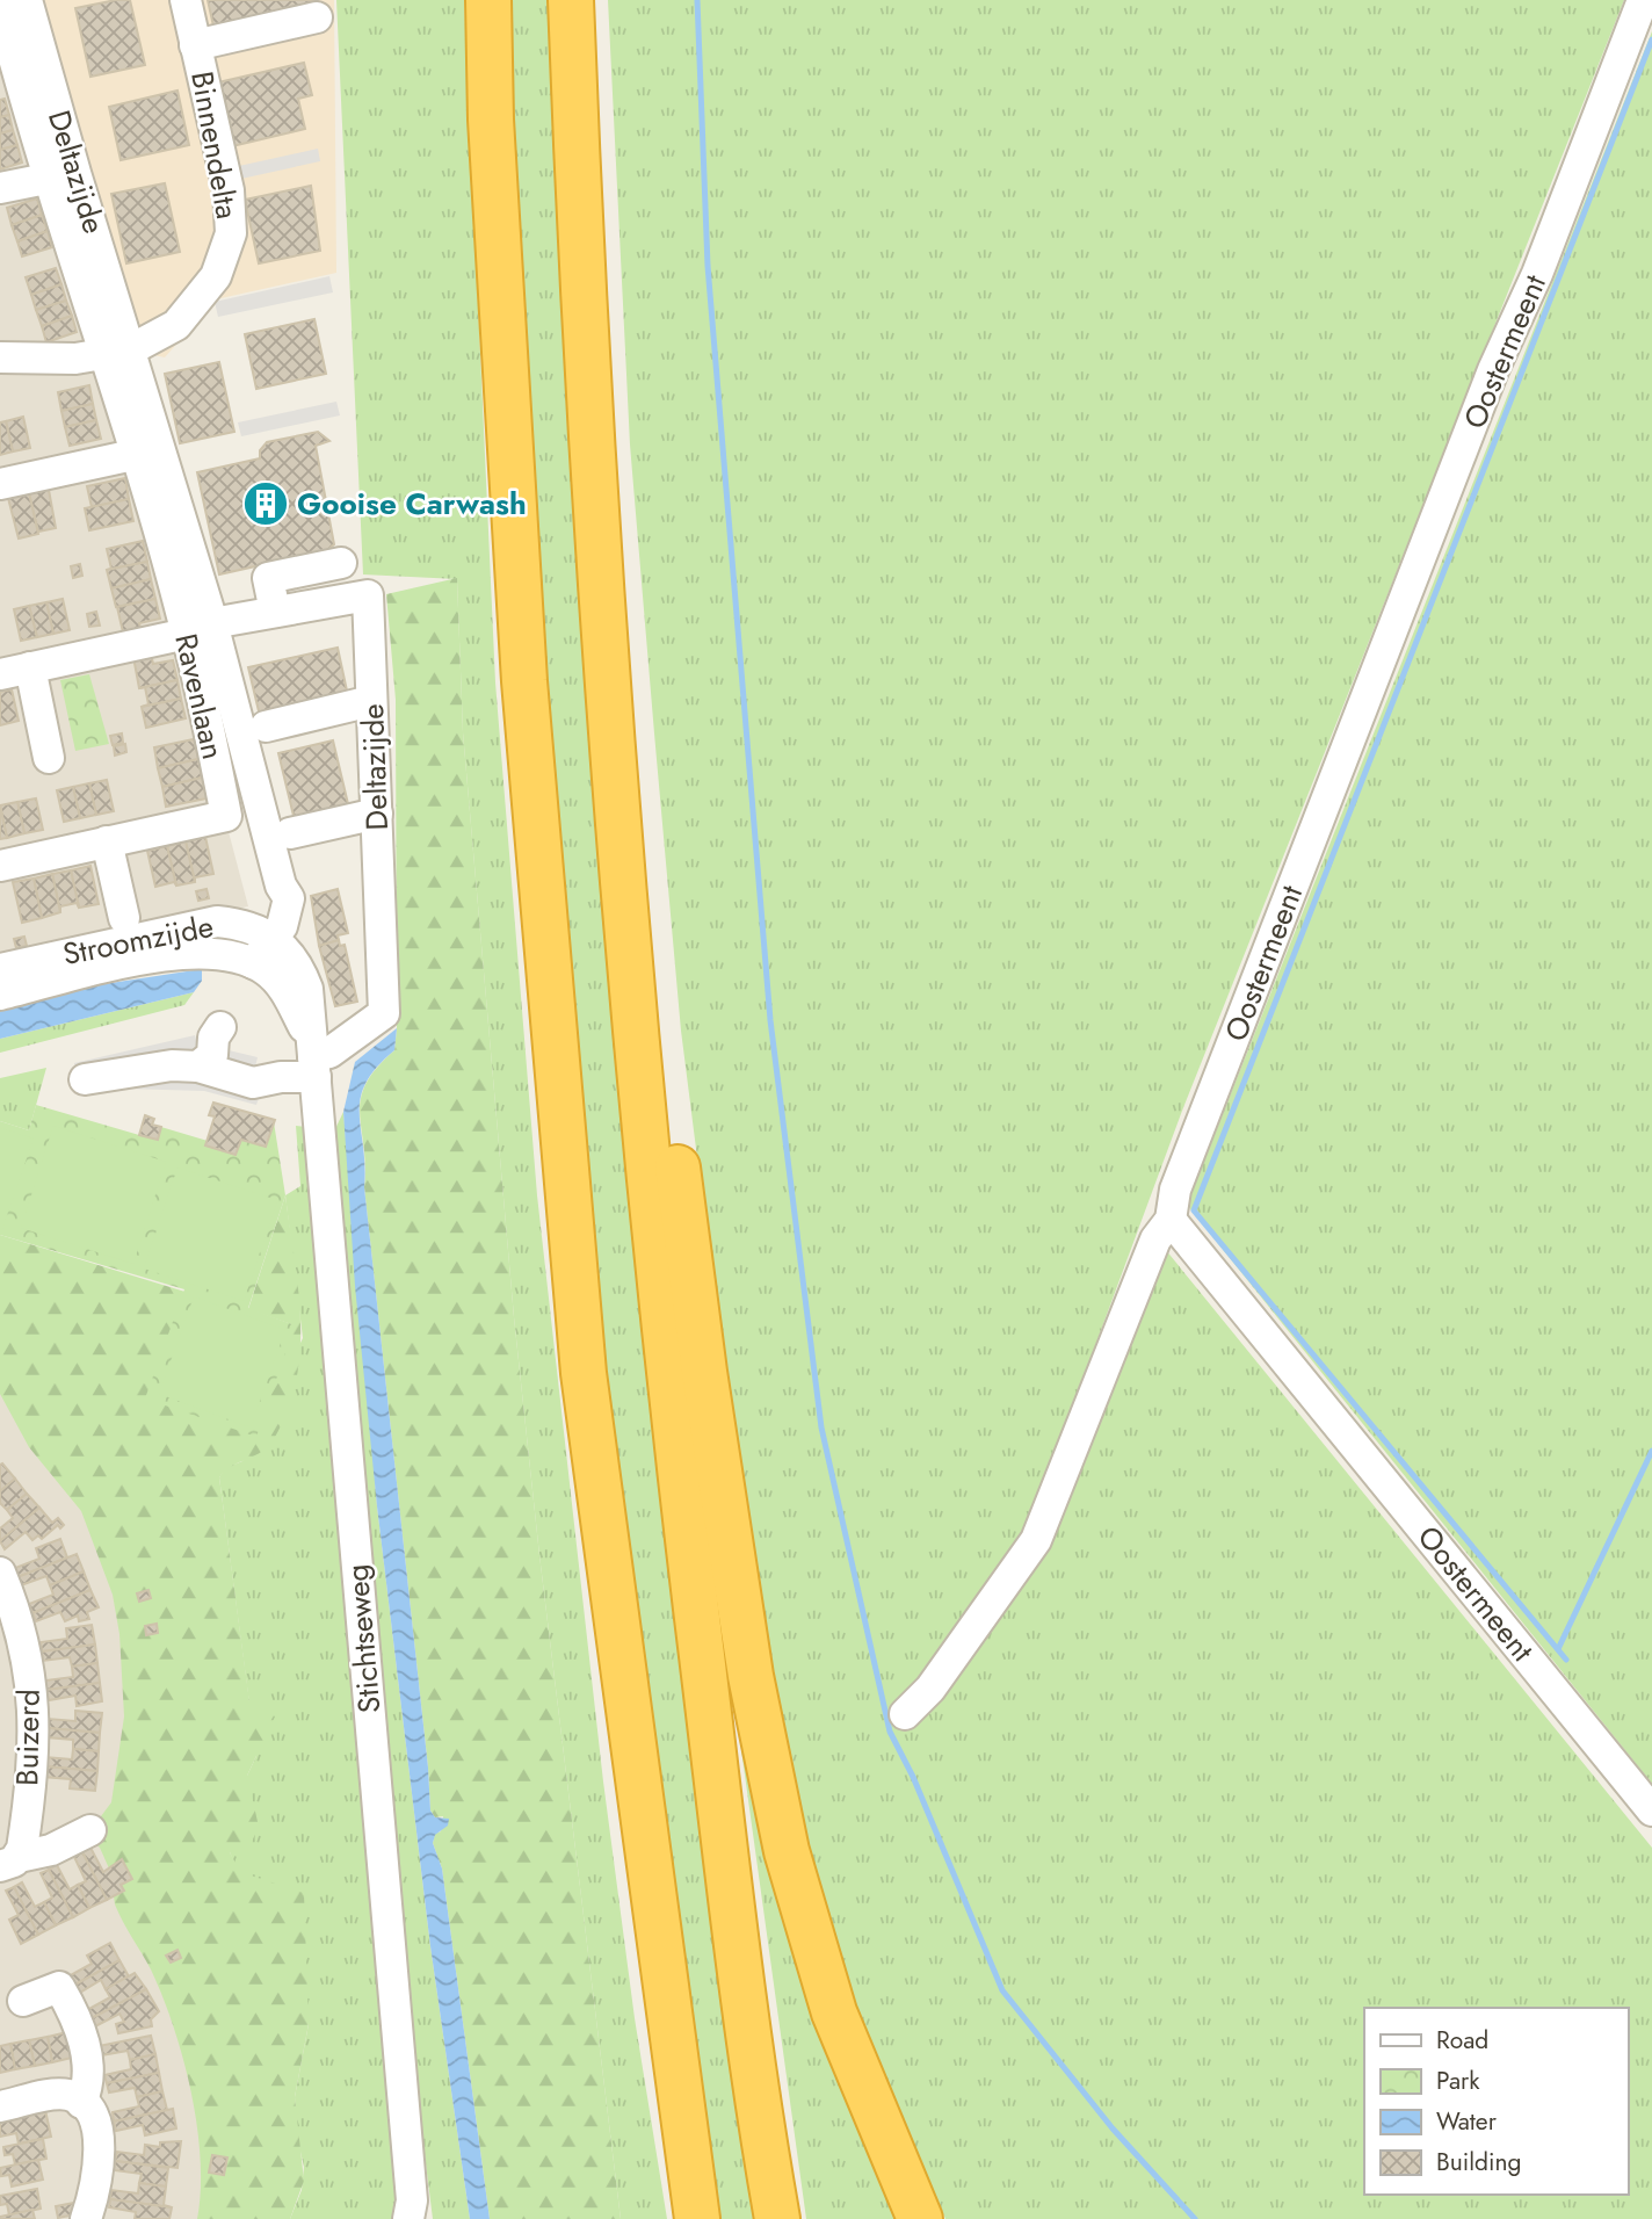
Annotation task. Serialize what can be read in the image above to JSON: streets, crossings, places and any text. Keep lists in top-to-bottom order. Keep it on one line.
{"streets":{"street":["Binnendelta","Deltazijde","Oostermeent","Ravenlaan","Stroomzijde","Stichtseweg","Buizerd"]},"crossings":[["Binnendelta","Deltazijde"],["Binnendelta","Ravenlaan"],["Deltazijde","Ravenlaan"],["Deltazijde","Stroomzijde"],["Deltazijde","Stichtseweg"],["Stroomzijde","Stichtseweg"]],"places":{"building":["Gooise Carwash"]},"legend":["Road","Park","Water","Building"]}
